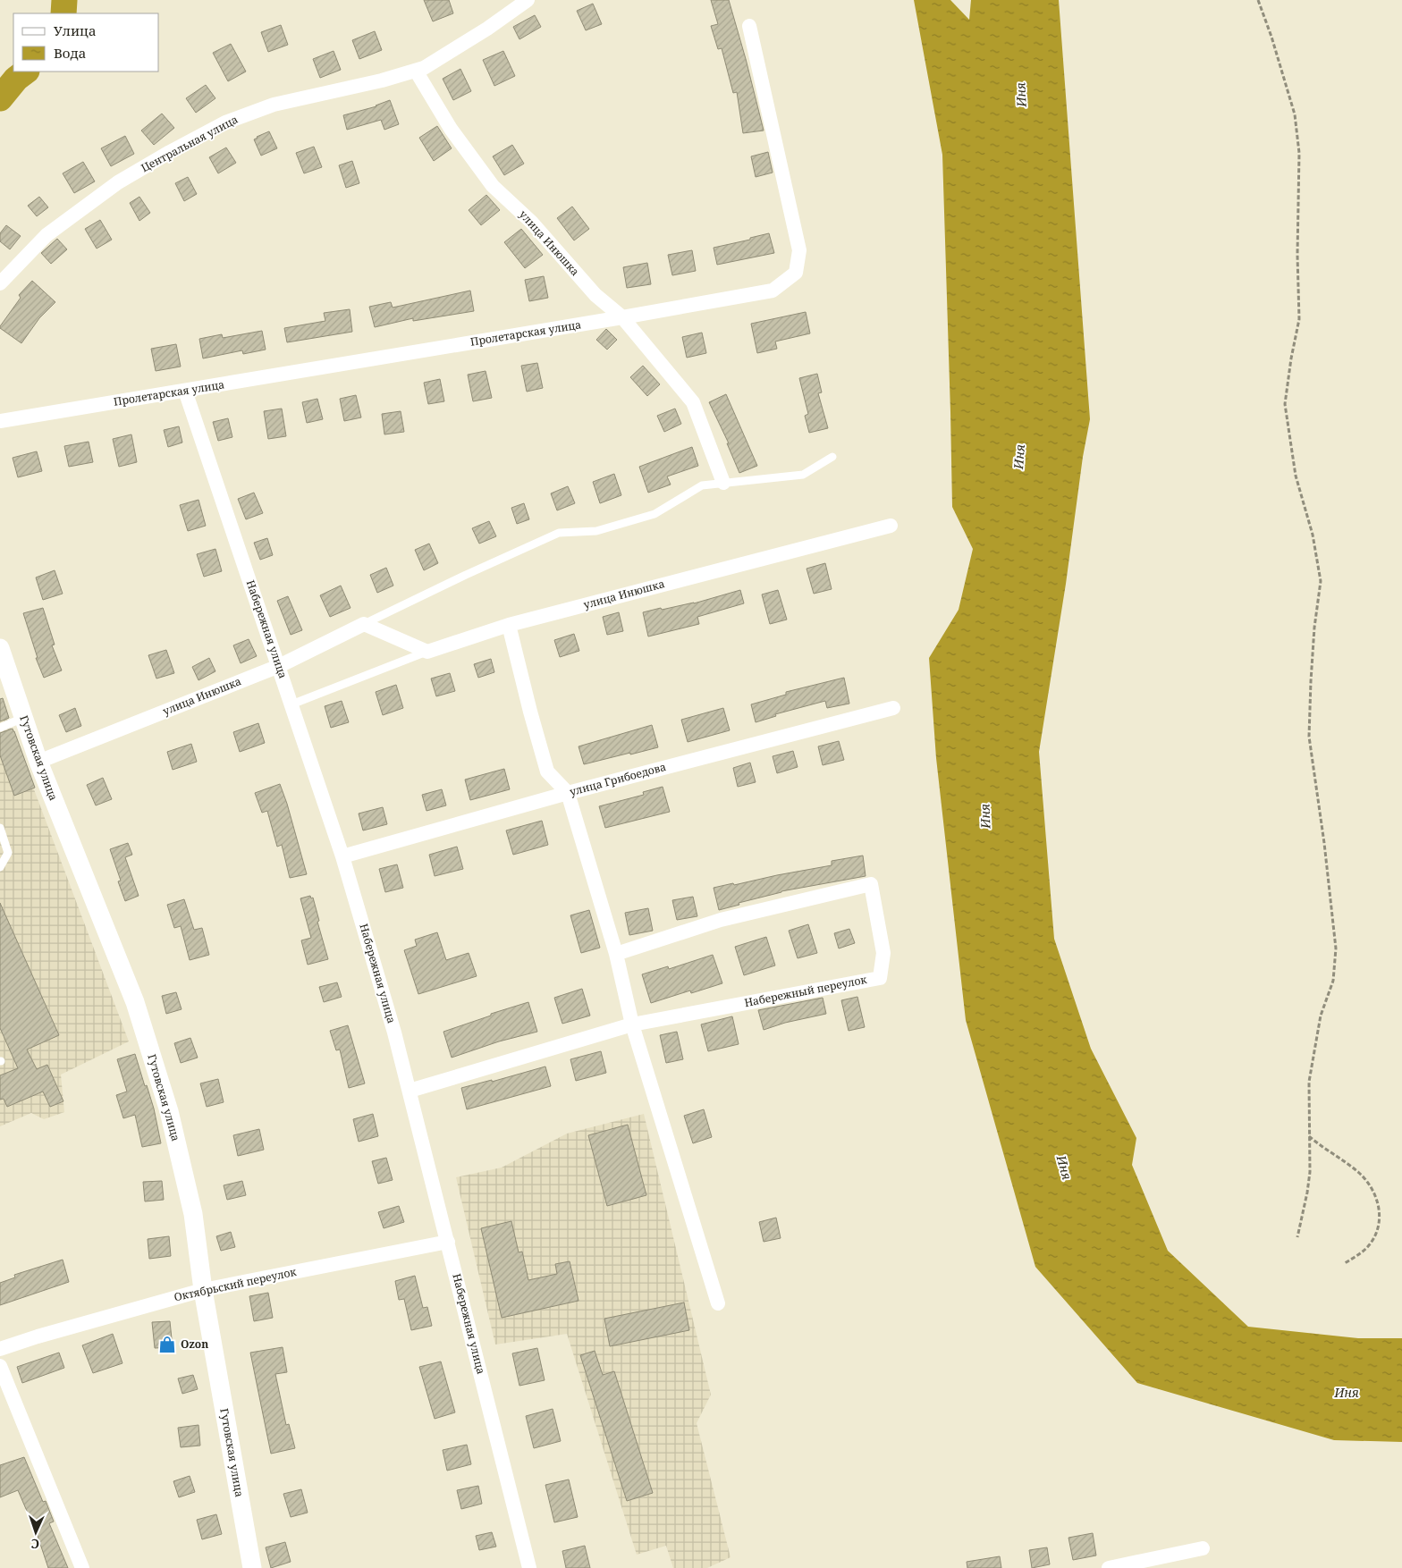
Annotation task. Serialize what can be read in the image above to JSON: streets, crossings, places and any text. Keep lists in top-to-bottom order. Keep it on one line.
{"streets":{"street":["Центральная улица","улица Инюшка","Пролетарская улица","Набережная улица","Гутовская улица","улица Грибоедова","Набережный переулок","Октябрьский переулок"]},"crossings":[["Центральная улица","улица Инюшка"],["улица Инюшка","Пролетарская улица"],["улица Инюшка","Набережная улица"],["улица Инюшка","Гутовская улица"],["Пролетарская улица","Набережная улица"],["Набережная улица","улица Грибоедова"],["Набережная улица","Набережный переулок"],["Набережная улица","Октябрьский переулок"],["Гутовская улица","Октябрьский переулок"]],"water":["Иня"],"places":{"shop":["Ozon"]},"legend":["Улица","Вода"],"north":"bottom"}
